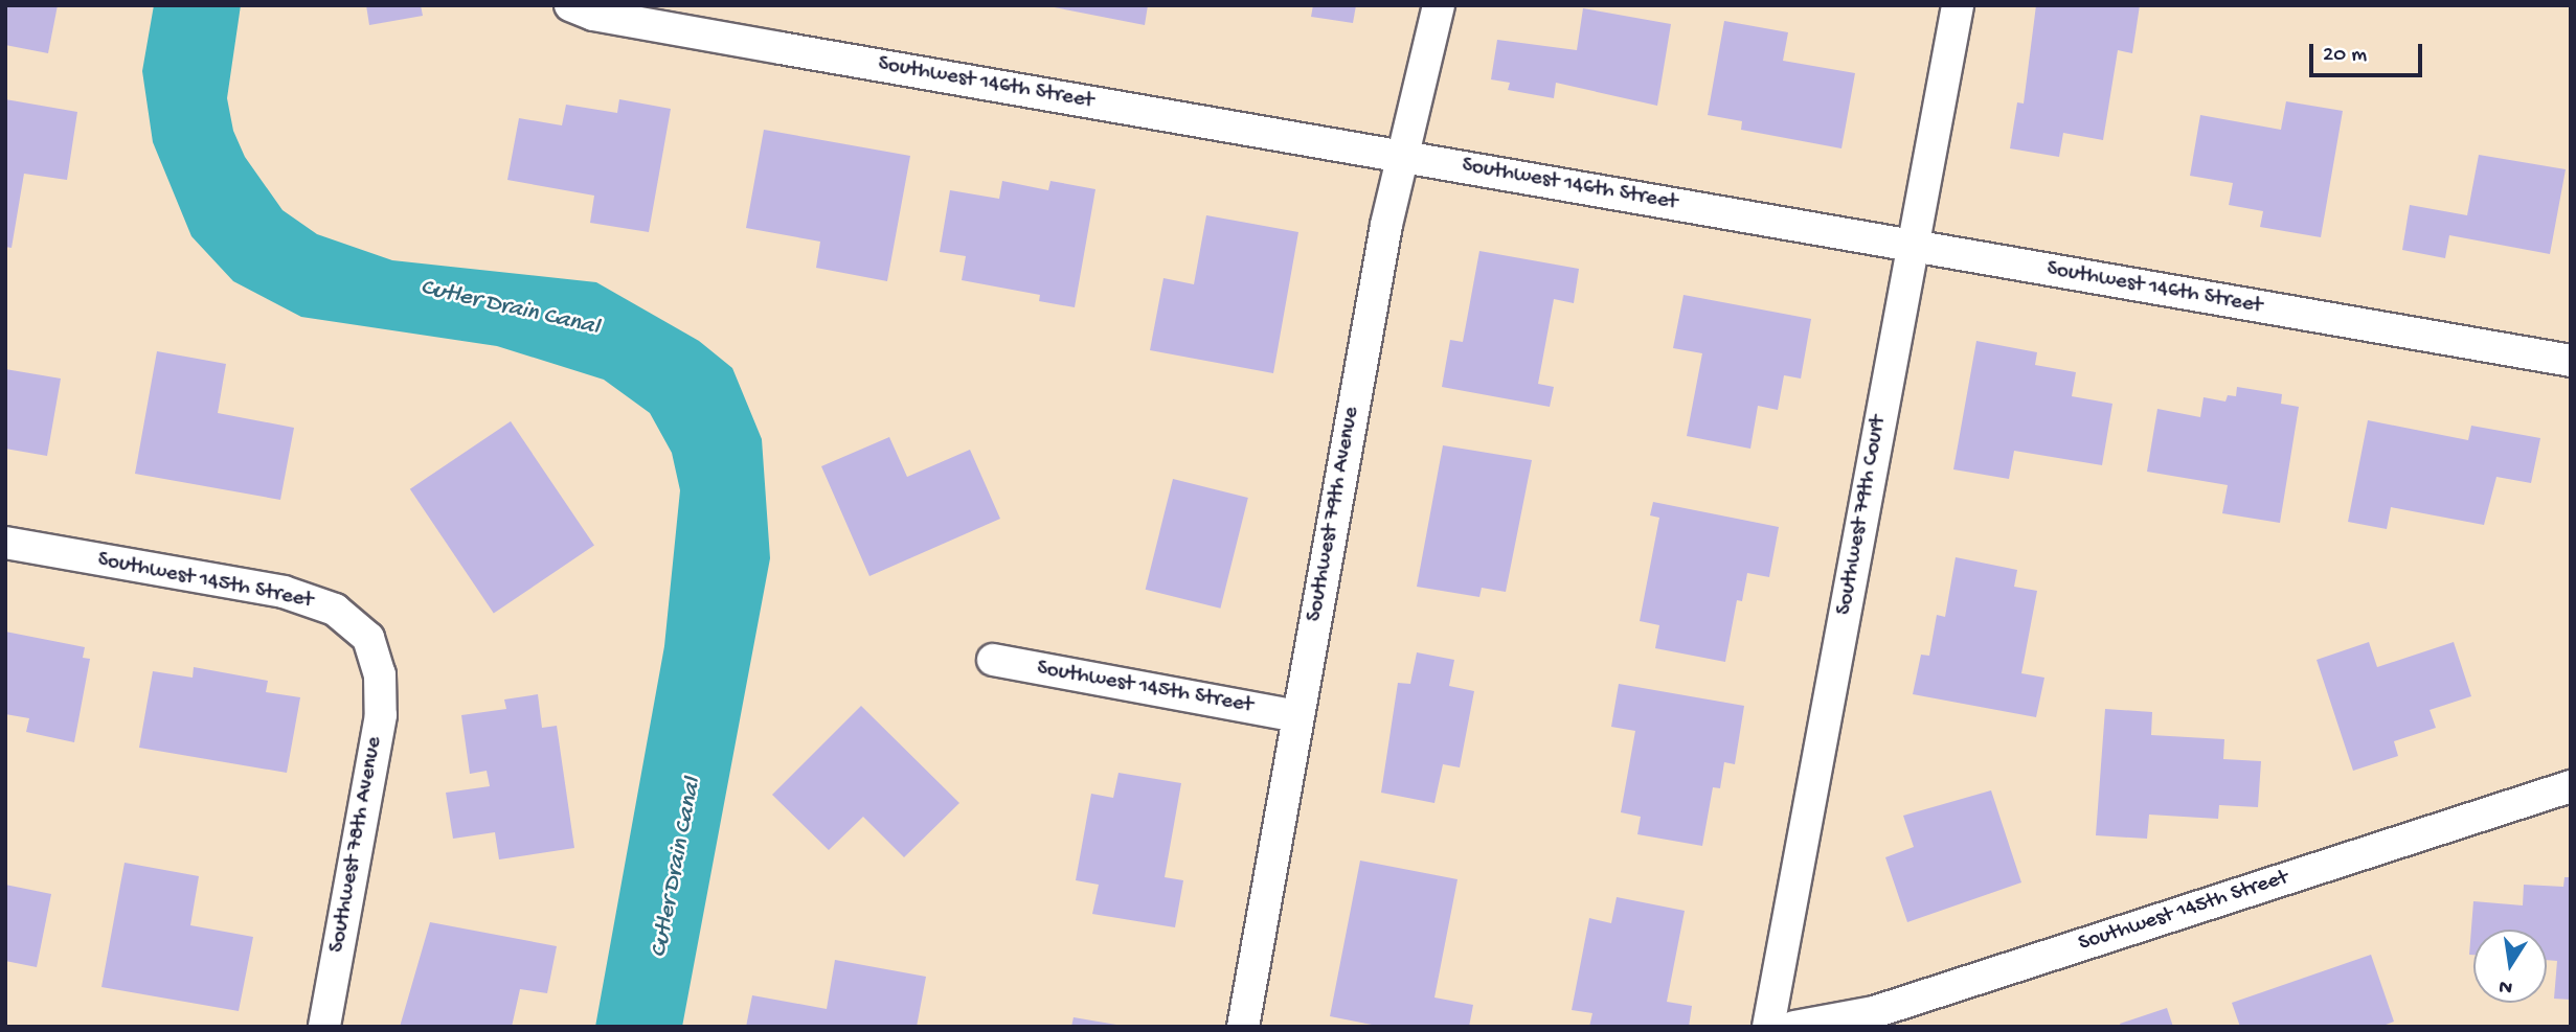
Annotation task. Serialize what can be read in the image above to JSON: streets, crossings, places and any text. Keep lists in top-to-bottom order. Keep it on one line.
{"streets":{"street":["Southwest 146th Street","Southwest 79th Avenue","Southwest 79th Court","Southwest 145th Street","Southwest 78th Avenue"]},"crossings":[["Southwest 146th Street","Southwest 79th Avenue"],["Southwest 146th Street","Southwest 79th Court"],["Southwest 79th Avenue","Southwest 145th Street"],["Southwest 145th Street","Southwest 78th Avenue"]],"water":["Cutler Drain Canal"],"scale_bar":"20 m","north":"bottom"}
